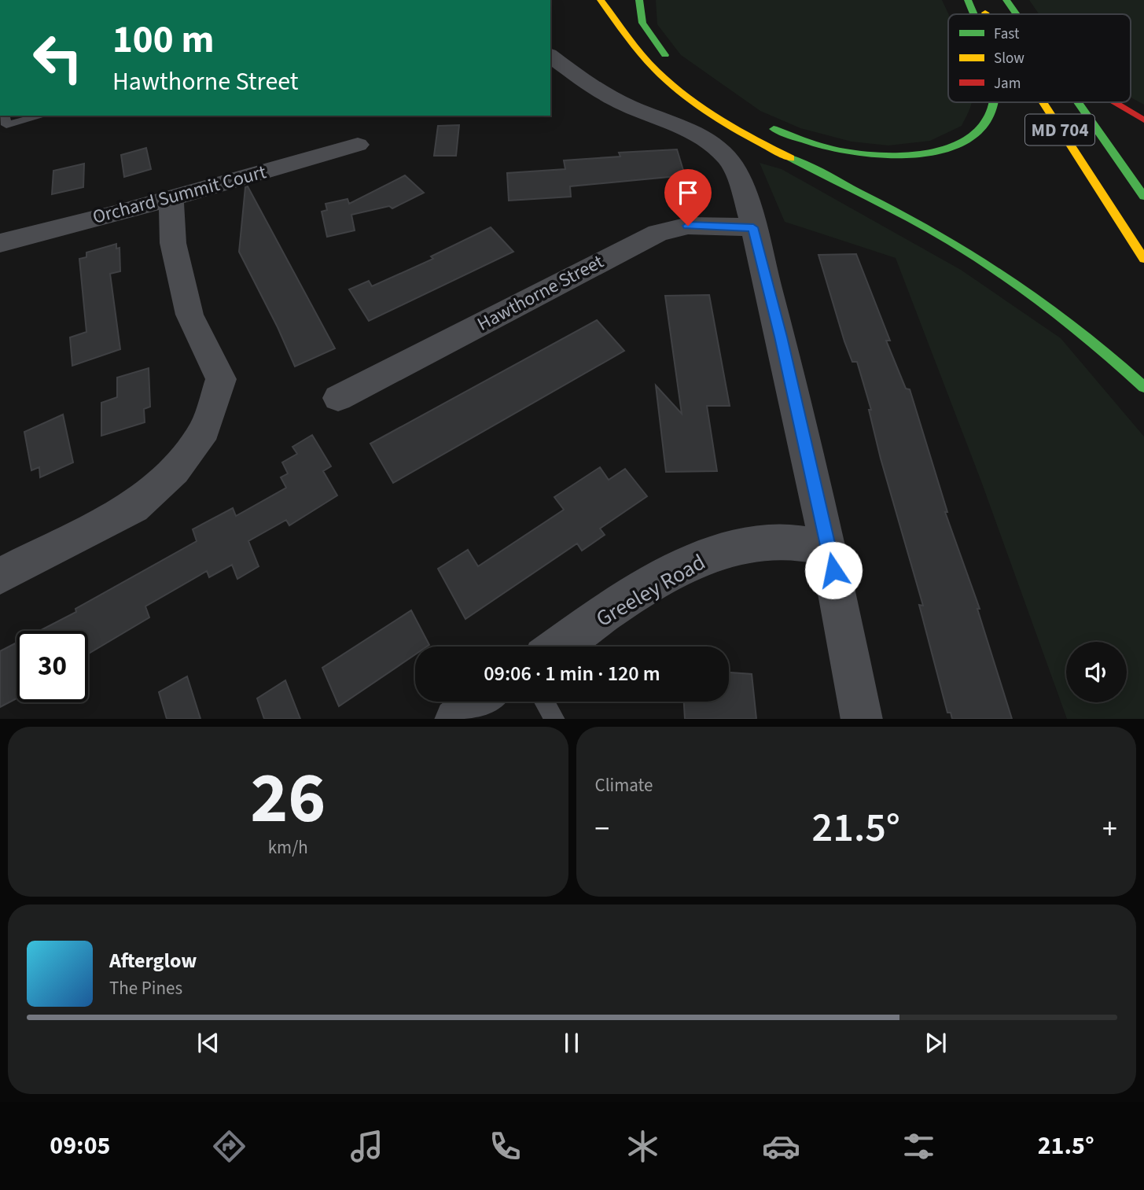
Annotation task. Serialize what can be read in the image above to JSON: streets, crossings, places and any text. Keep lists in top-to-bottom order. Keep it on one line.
{"streets":{"main road":["MD 704"],"street":["Orchard Summit Court","Hawthorne Street","Greeley Road"]},"legend":["Fast","Slow","Jam"],"page":{"turn":["100 m","Hawthorne Street"],"limit":"30","trip":"09:06 · 1 min · 120 m","tile":[["26","km/h"],"Climate"],"heat":["−","21.5°","+"],"song":["Afterglow","The Pines"],"tabs":["09:05","21.5°"]}}
